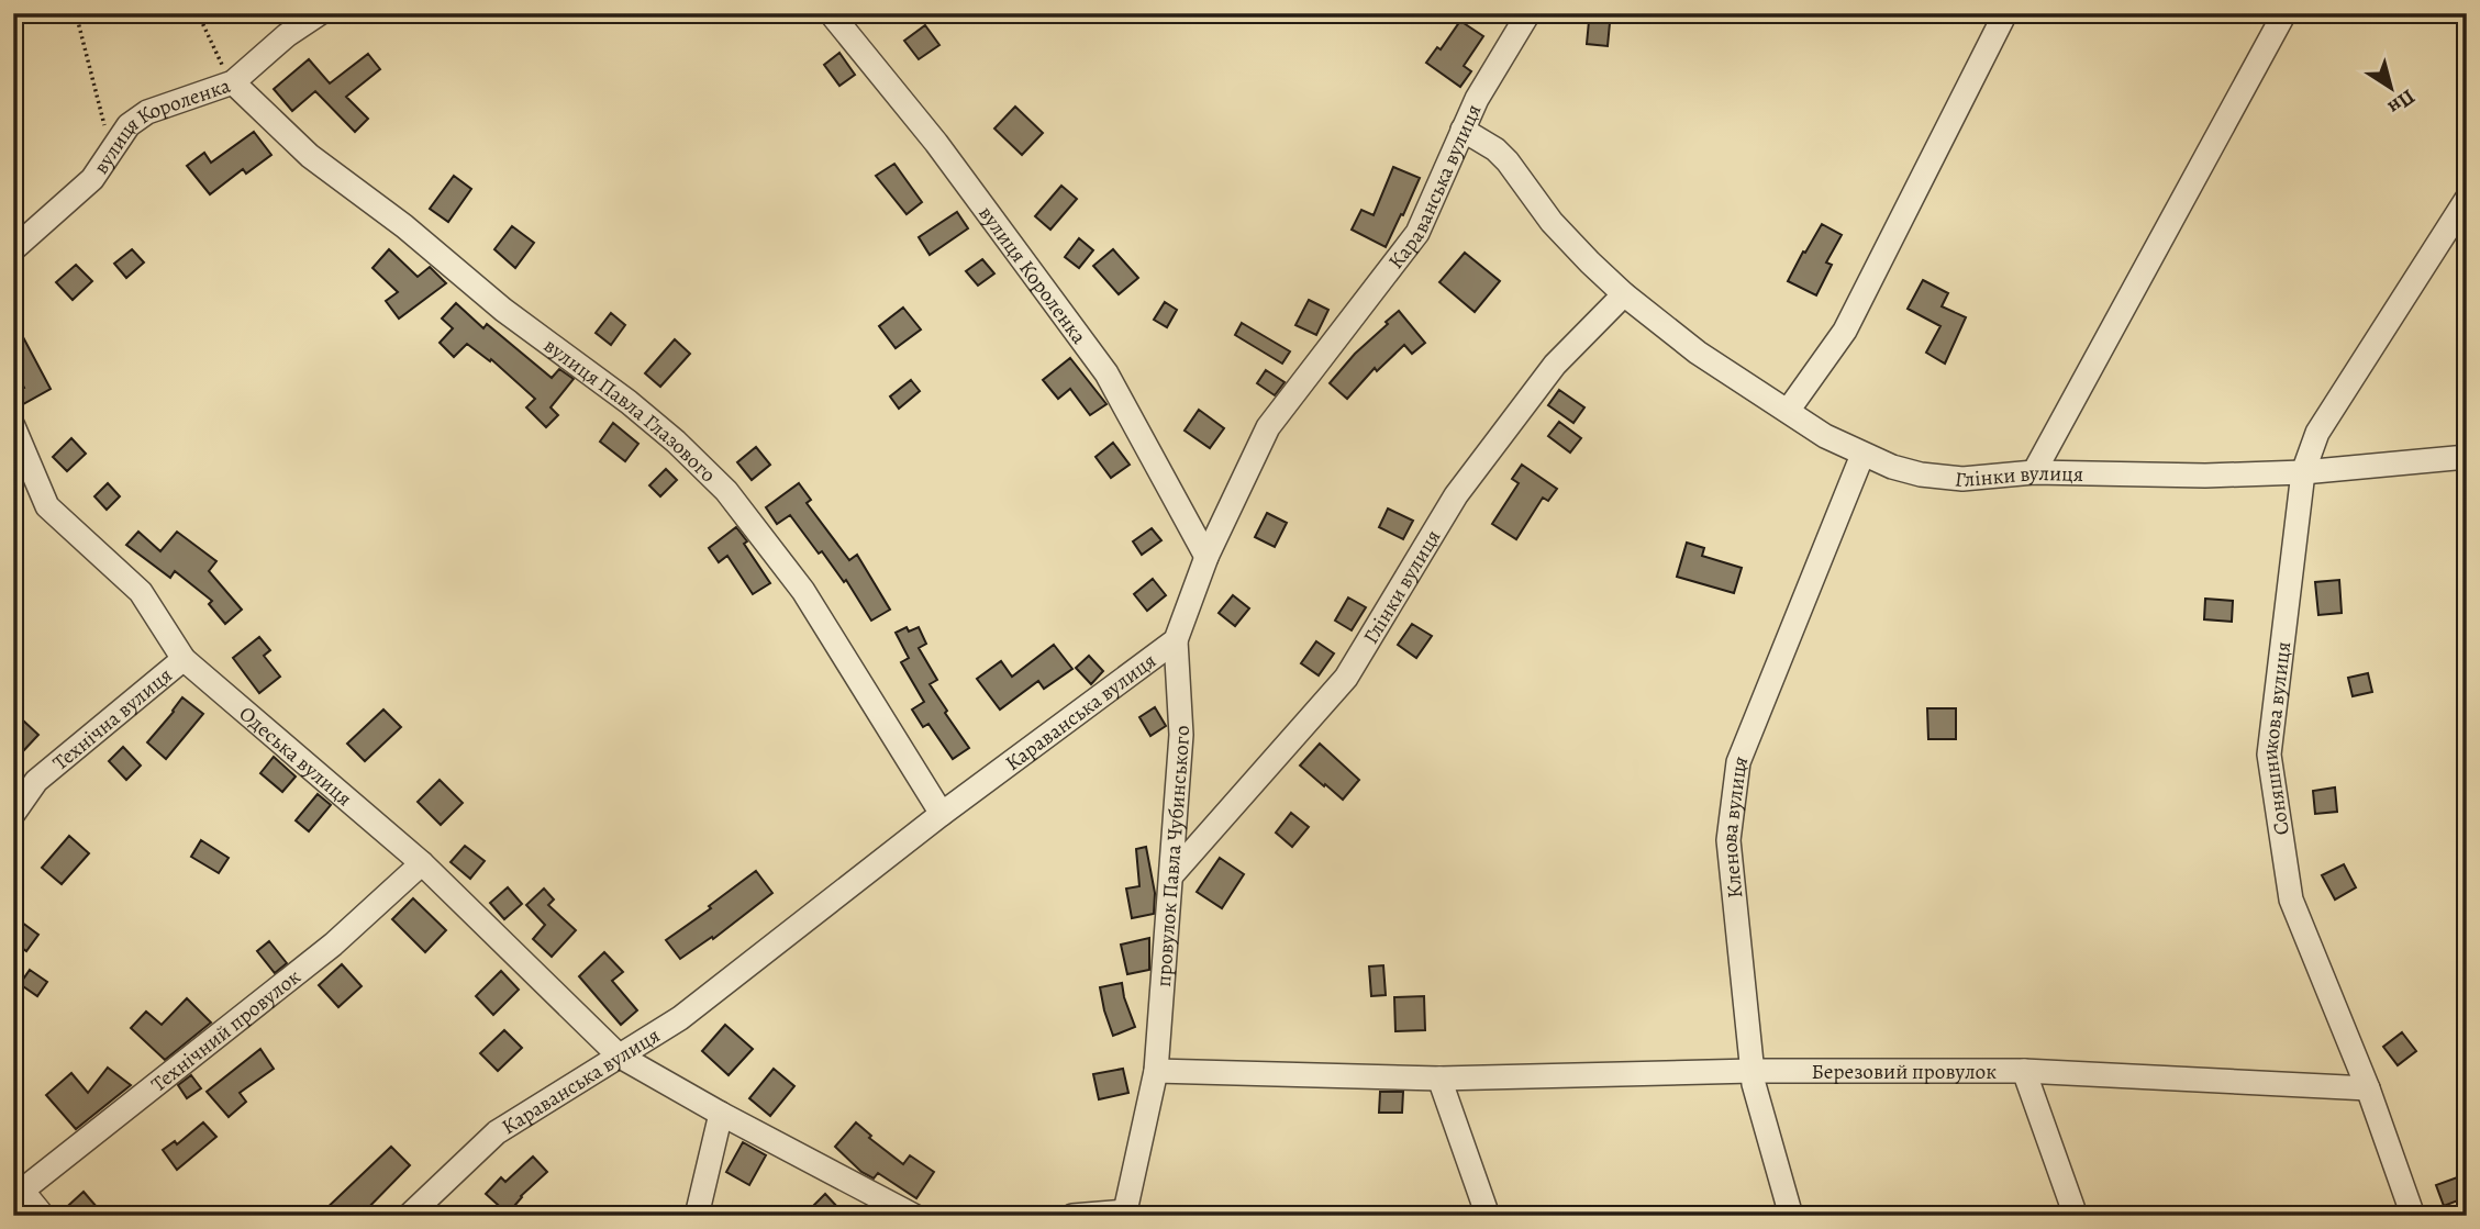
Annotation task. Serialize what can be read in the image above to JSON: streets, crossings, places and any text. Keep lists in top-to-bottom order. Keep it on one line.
{"streets":{"street":["вулиця Короленка","Караванська вулиця","вулиця Павла Глазового","Глінки вулиця","Технічна вулиця","Соняшникова вулиця","Одеська вулиця","Кленова вулиця","провулок Павла Чубинського","Технічний провулок","Березовий провулок"]},"crossings":[["вулиця Короленка","Караванська вулиця"],["вулиця Короленка","вулиця Павла Глазового"],["Караванська вулиця","вулиця Павла Глазового"],["Караванська вулиця","Глінки вулиця"],["Караванська вулиця","Одеська вулиця"],["Караванська вулиця","провулок Павла Чубинського"],["Глінки вулиця","Соняшникова вулиця"],["Глінки вулиця","Кленова вулиця"],["Глінки вулиця","провулок Павла Чубинського"],["Технічна вулиця","Одеська вулиця"],["Соняшникова вулиця","Березовий провулок"],["Одеська вулиця","Технічний провулок"],["Кленова вулиця","Березовий провулок"]],"north":"bottom right"}
